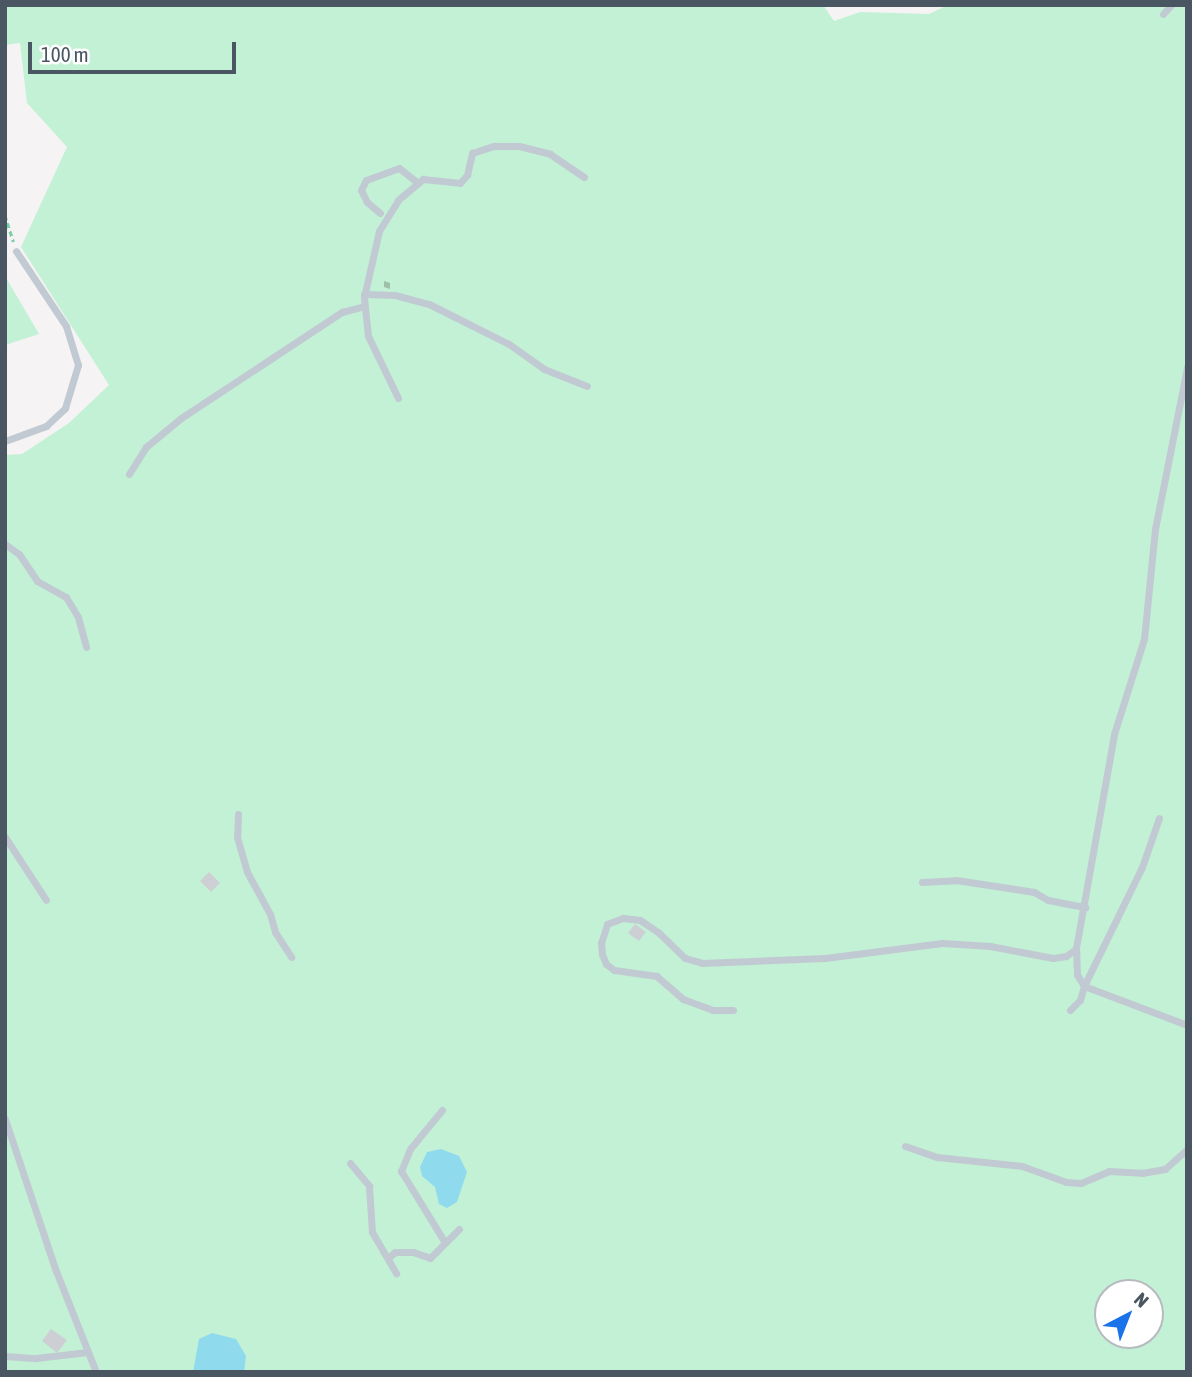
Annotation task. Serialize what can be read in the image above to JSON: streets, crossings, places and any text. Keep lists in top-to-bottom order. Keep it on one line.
{"scale_bar":"100 m","north":"top right"}
